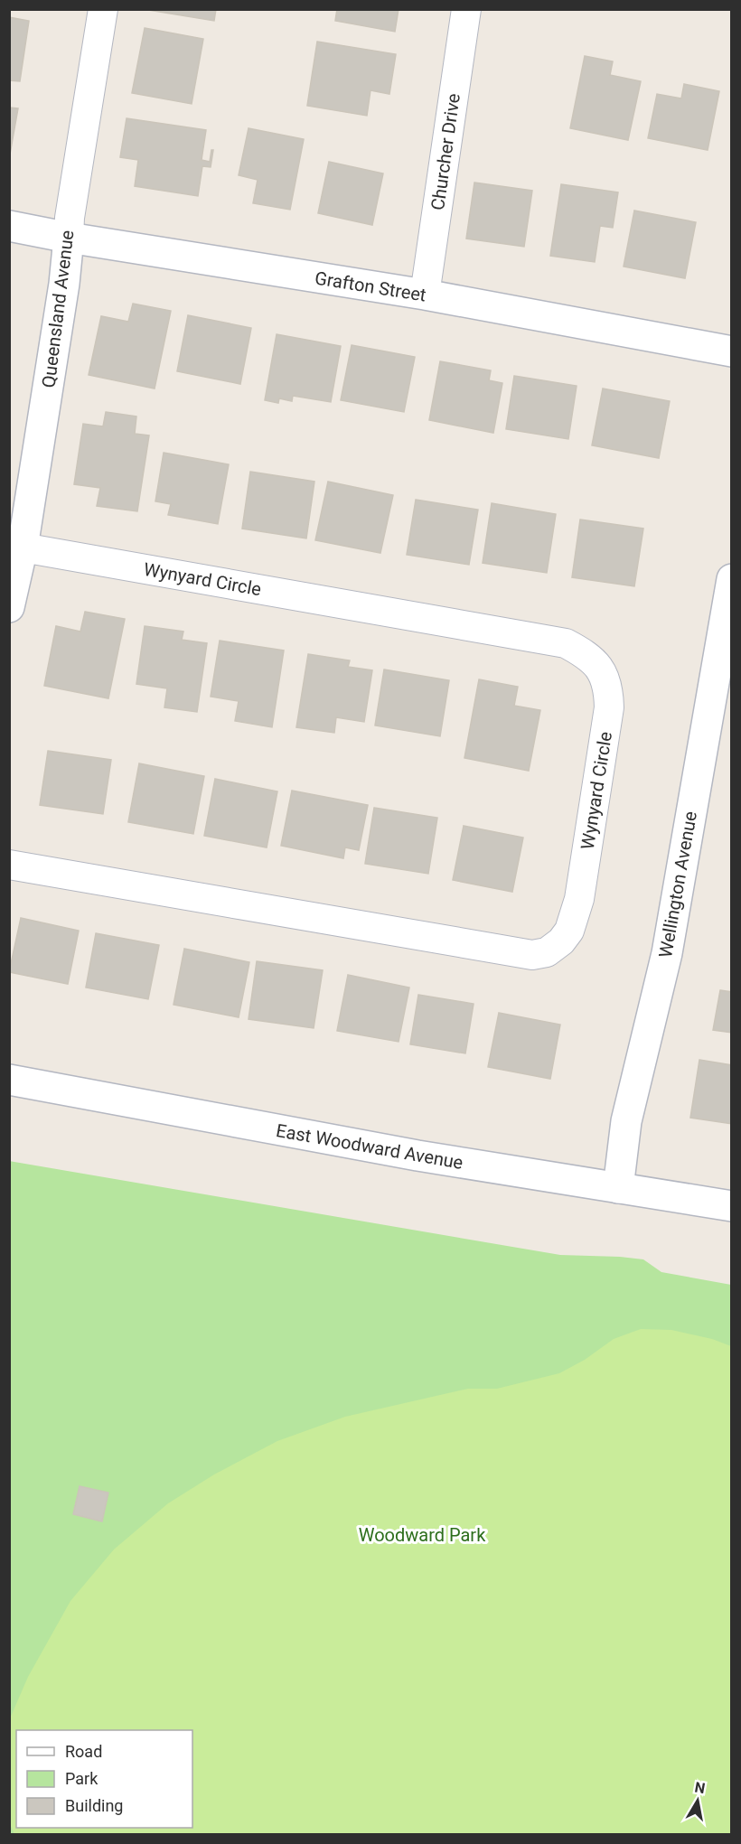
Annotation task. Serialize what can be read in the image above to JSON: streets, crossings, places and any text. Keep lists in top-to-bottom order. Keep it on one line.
{"streets":{"street":["Churcher Drive","Grafton Street","Queensland Avenue","Wynyard Circle","Wellington Avenue","East Woodward Avenue"]},"crossings":[["Churcher Drive","Grafton Street"],["Grafton Street","Queensland Avenue"],["Queensland Avenue","Wynyard Circle"],["Wellington Avenue","East Woodward Avenue"]],"parks":["Woodward Park"],"legend":["Road","Park","Building"],"north":"top"}
